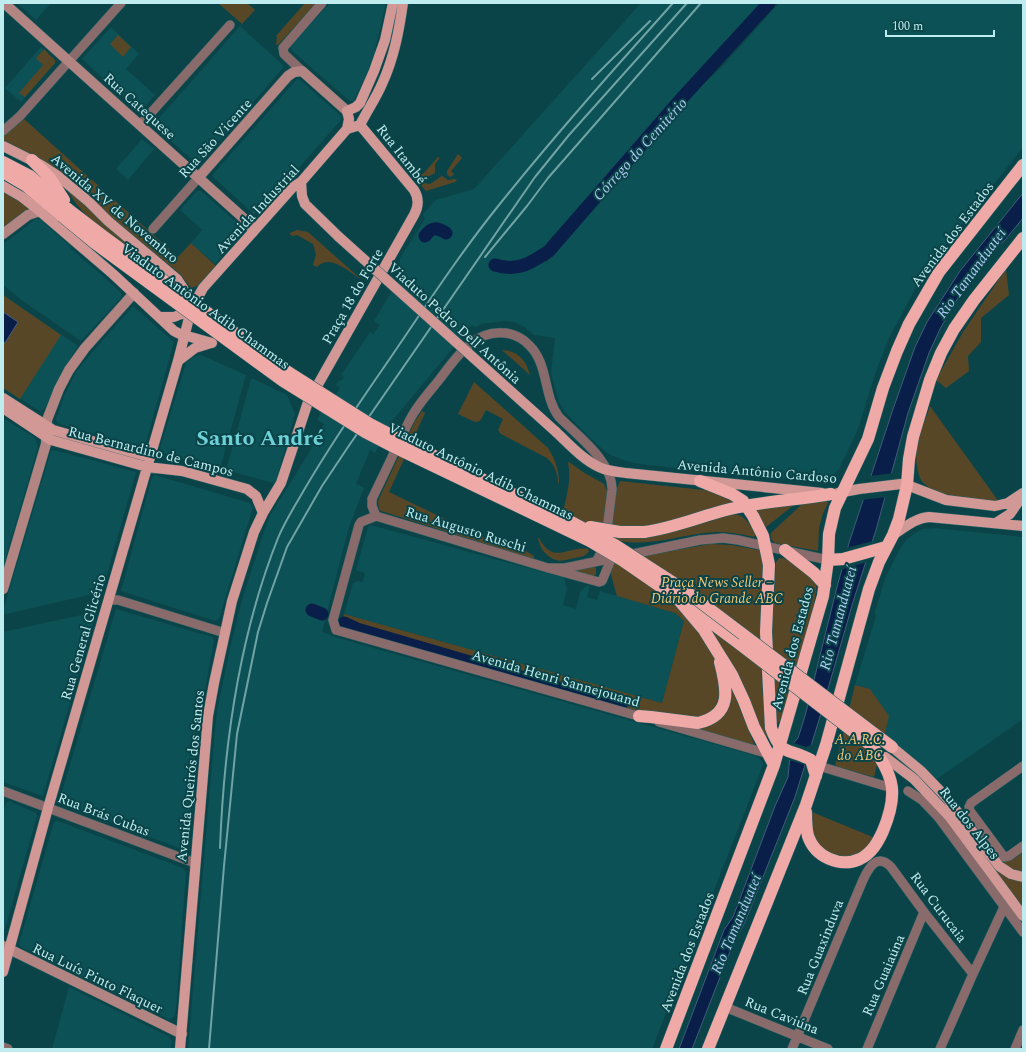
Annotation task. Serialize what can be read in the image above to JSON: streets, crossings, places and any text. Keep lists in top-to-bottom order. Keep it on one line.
{"streets":{"highway":["Avenida dos Estados","Viaduto Antônio Adib Chammas"],"main road":["Rua Catequese","Rua São Vicente","Rua Itambé","Avenida XV de Novembro","Avenida Industrial","Praça 18 do Forte","Viaduto Pedro Dell'Antônia","Rua Bernardino de Campos","Avenida Antônio Cardoso","Rua General Glicério","Avenida Queirós dos Santos","Rua dos Alpes","Rua Luís Pinto Flaquer"],"street":["Rua Augusto Ruschi","Avenida Henri Sannejouand","Rua Brás Cubas","Rua Curucaia","Rua Guaxinduva","Rua Guaiaúna","Rua Caviúna"]},"crossings":[["Rua Catequese","Rua São Vicente"],["Rua Catequese","Avenida Industrial"],["Rua Itambé","Praça 18 do Forte"],["Avenida XV de Novembro","Avenida Industrial"],["Avenida XV de Novembro","Rua General Glicério"],["Avenida Industrial","Viaduto Pedro Dell'Antônia"],["Avenida Industrial","Rua General Glicério"],["Avenida dos Estados","Avenida Antônio Cardoso"],["Avenida dos Estados","Rua Augusto Ruschi"],["Avenida dos Estados","Avenida Henri Sannejouand"],["Praça 18 do Forte","Avenida Queirós dos Santos"],["Viaduto Antônio Adib Chammas","Rua dos Alpes"],["Viaduto Pedro Dell'Antônia","Avenida Antônio Cardoso"],["Rua Bernardino de Campos","Rua General Glicério"],["Rua Bernardino de Campos","Avenida Queirós dos Santos"],["Rua Augusto Ruschi","Avenida Henri Sannejouand"],["Rua General Glicério","Rua Brás Cubas"],["Rua General Glicério","Rua Luís Pinto Flaquer"],["Avenida Queirós dos Santos","Rua Brás Cubas"],["Avenida Queirós dos Santos","Rua Luís Pinto Flaquer"],["Rua Curucaia","Rua Guaxinduva"],["Rua Curucaia","Rua Guaiaúna"],["Rua Guaxinduva","Rua Caviúna"]],"districts":["Santo André"],"water":["Córrego do Cemitério","Rio Tamanduateí"],"parks":["Praça News Seller – Diário do Grande ABC","A.A.R.C. do ABC"],"scale_bar":"100 m"}
